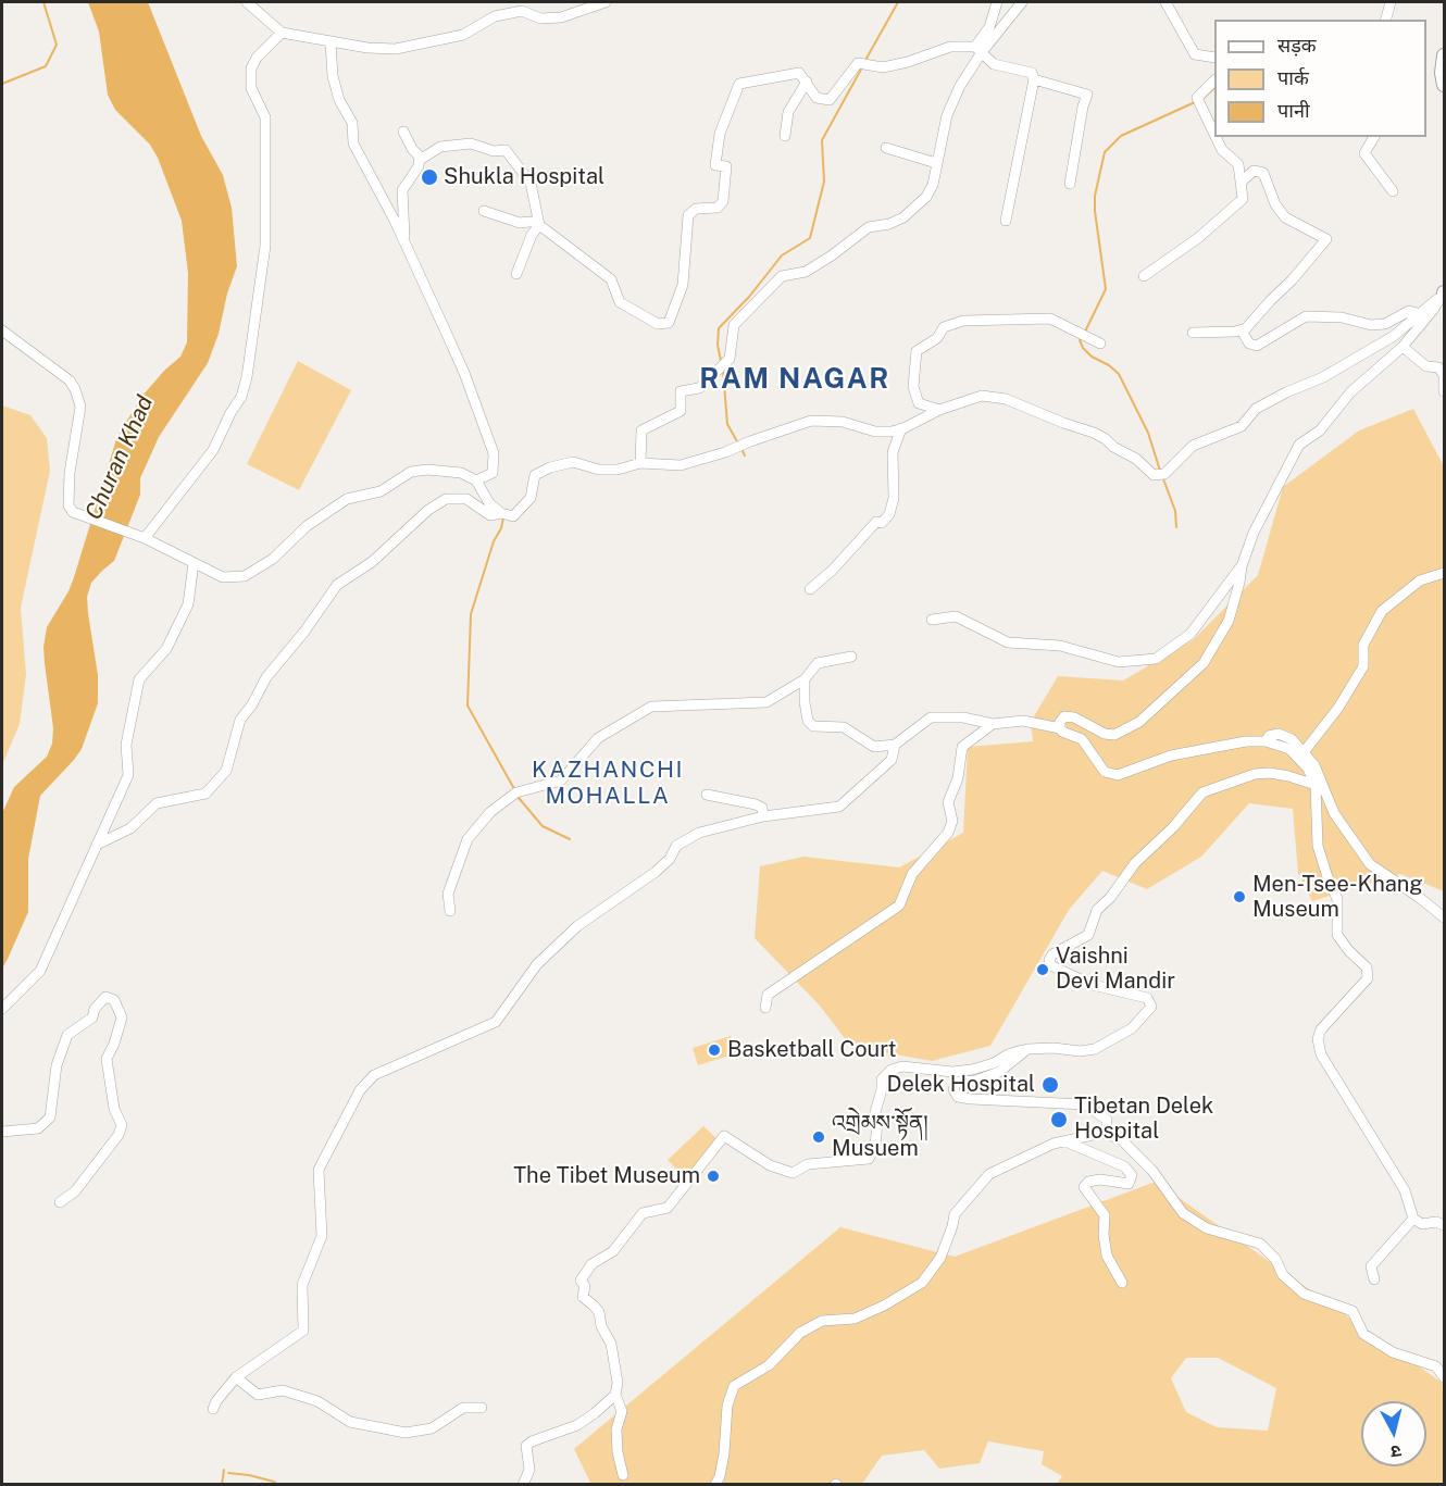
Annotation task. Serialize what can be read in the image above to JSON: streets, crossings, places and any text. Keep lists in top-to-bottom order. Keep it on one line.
{"districts":["RAM NAGAR","KAZHANCHI MOHALLA"],"water":["Churan Khad"],"places":["Shukla Hospital","Men-Tsee-Khang Museum","Vaishni Devi Mandir","Basketball Court","Delek Hospital","Tibetan Delek Hospital","འགྲེམས་སྟོན། Musuem","The Tibet Museum"],"legend":["सड़क","पार्क","पानी"],"north":"bottom"}
